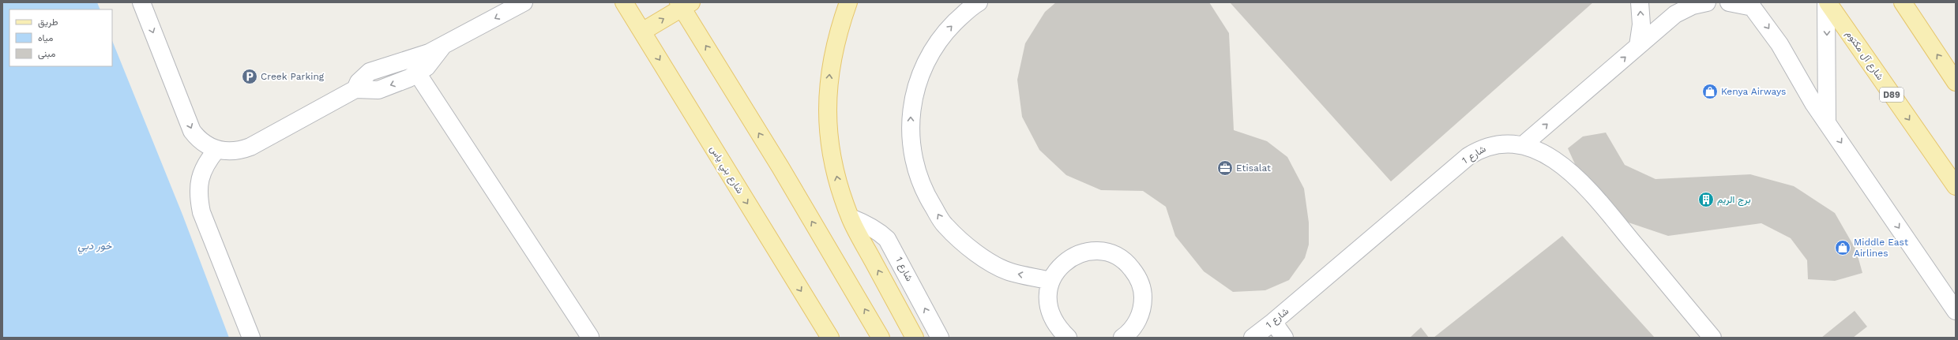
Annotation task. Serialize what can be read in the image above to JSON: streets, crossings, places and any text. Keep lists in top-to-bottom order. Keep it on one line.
{"streets":{"main road":["شارع آل مكتوم","D89","شارع بني ياس"],"street":["شارع 1"]},"water":["خور دبي"],"places":{"parking":["Creek Parking"],"shop":["Kenya Airways","Middle East Airlines"],"office":["Etisalat"],"building":["برج الريم"]},"legend":["طريق","مياه","مبنى"]}
